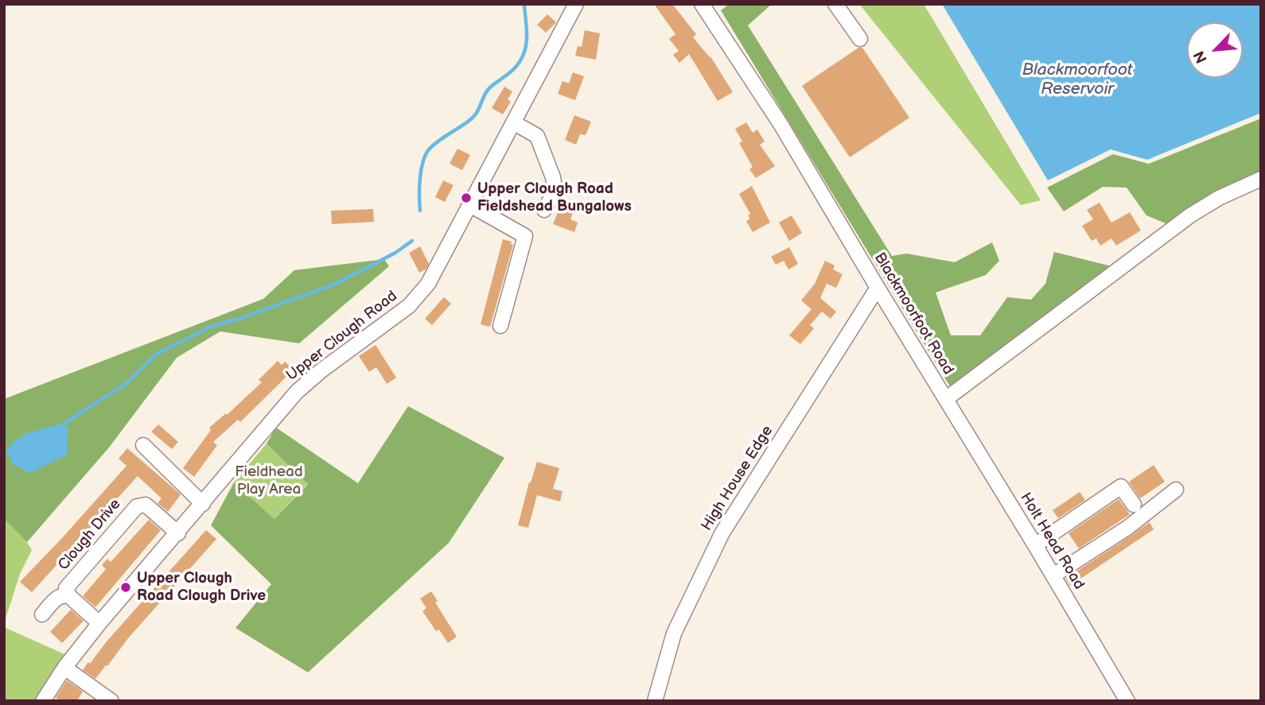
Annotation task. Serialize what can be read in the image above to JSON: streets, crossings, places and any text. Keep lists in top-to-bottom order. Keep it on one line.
{"streets":{"street":["Blackmoorfoot Road","Upper Clough Road","High House Edge","Clough Drive","Holt Head Road"]},"crossings":[["Blackmoorfoot Road","High House Edge"],["Blackmoorfoot Road","Holt Head Road"],["Upper Clough Road","Clough Drive"]],"water":["Blackmoorfoot Reservoir"],"parks":["Fieldhead Play Area"],"places":["Upper Clough Road Fieldshead Bungalows","Upper Clough Road Clough Drive"],"north":"bottom left"}
